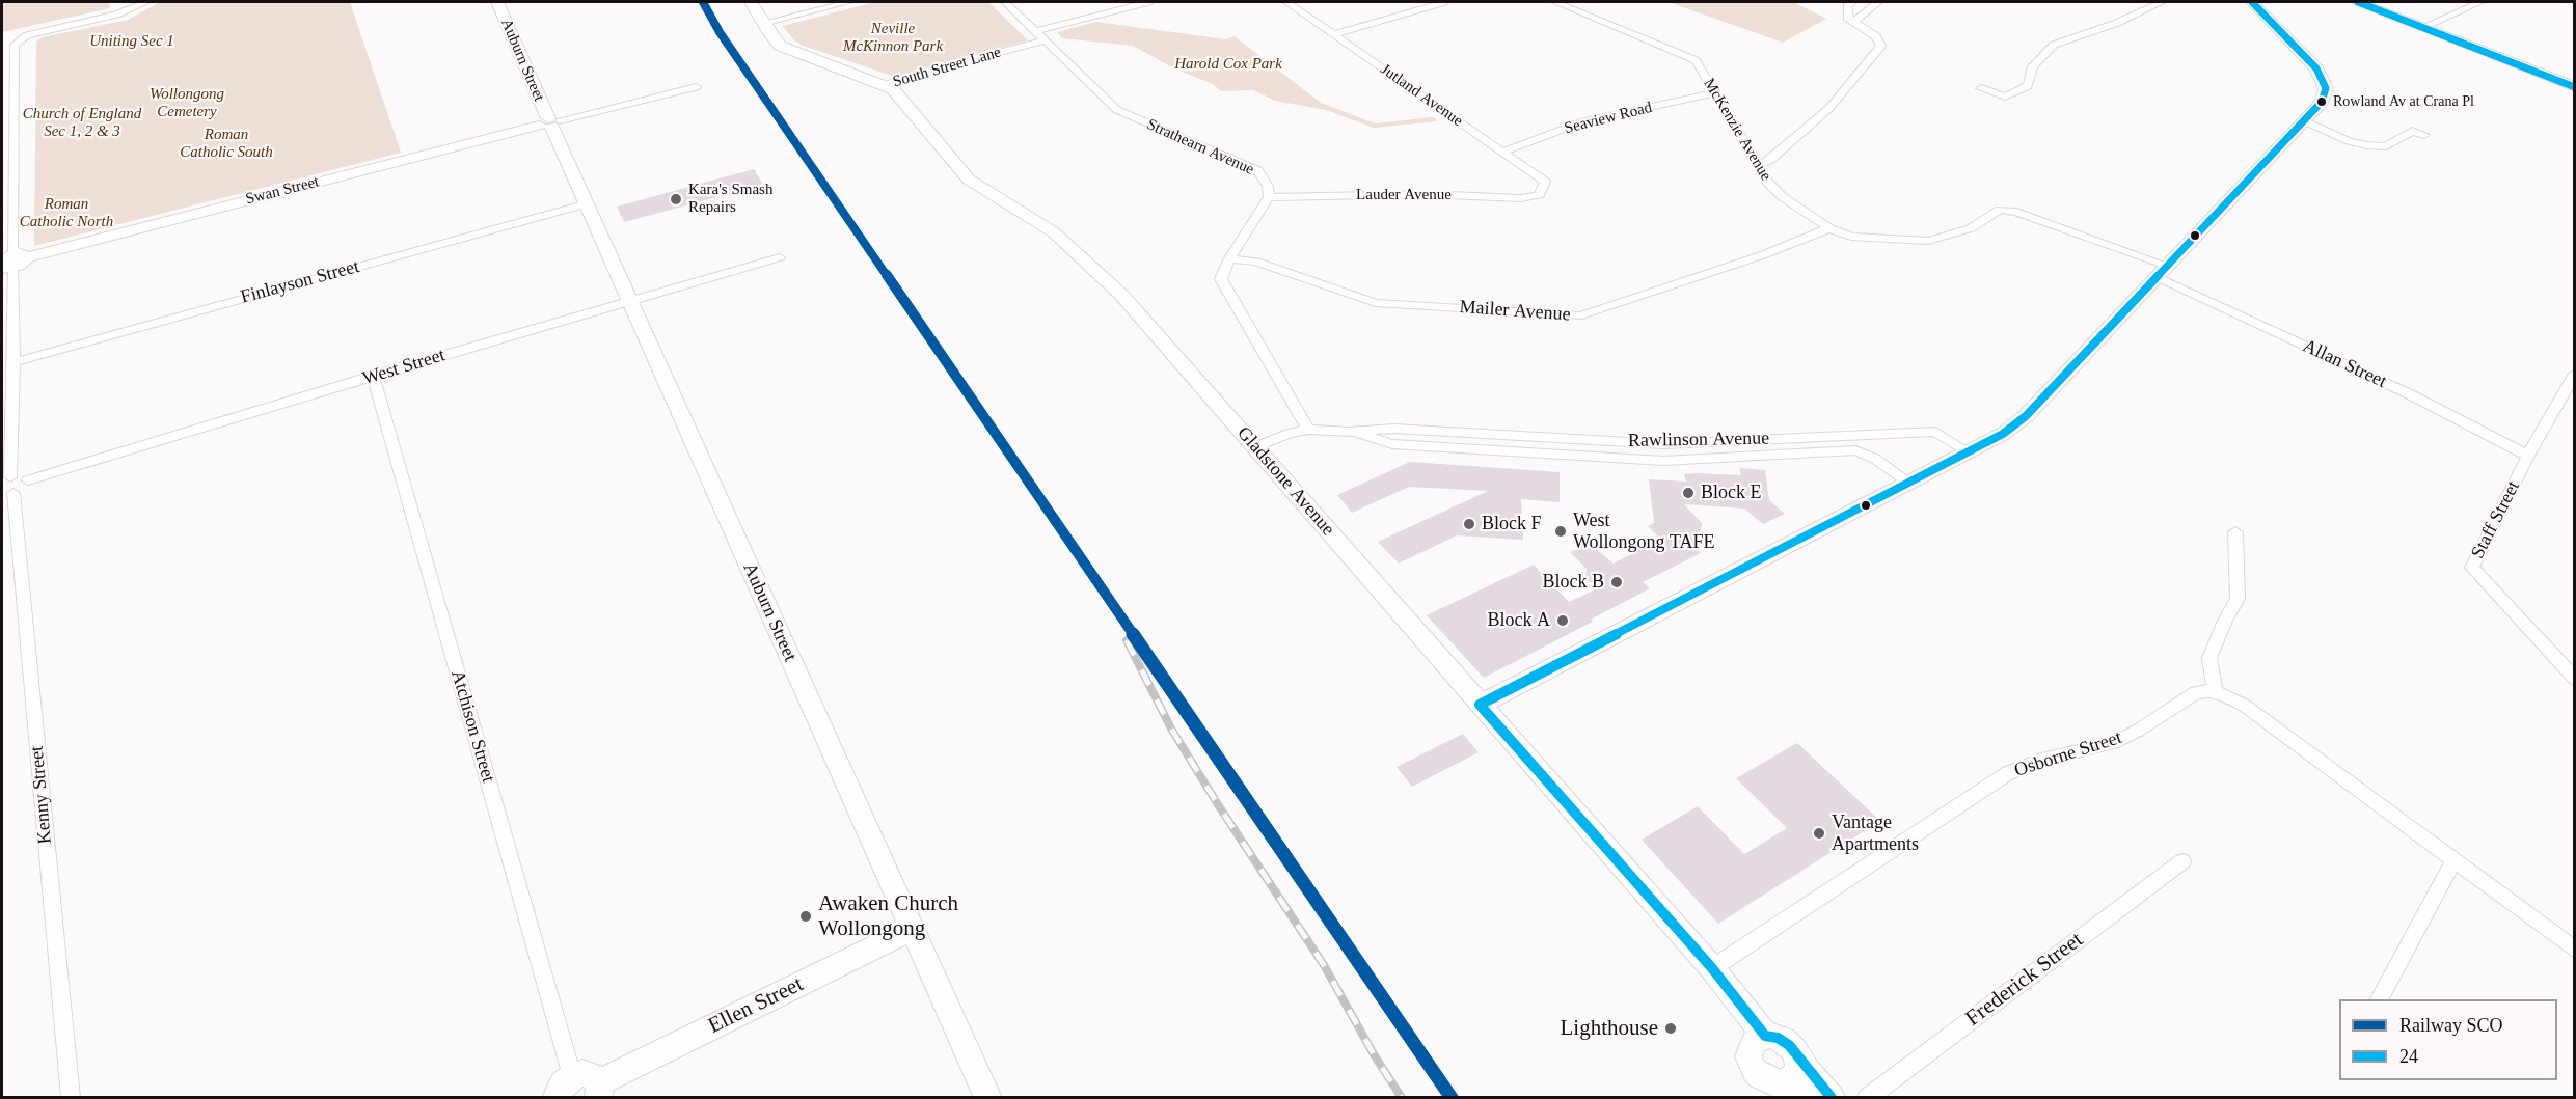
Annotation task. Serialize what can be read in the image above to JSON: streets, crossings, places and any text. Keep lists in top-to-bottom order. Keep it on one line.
{"streets":{"street":["Auburn Street","South Street Lane","Jutland Avenue","Seaview Road","McKenzie Avenue","Strathearn Avenue","Swan Street","Lauder Avenue","Finlayson Street","Mailer Avenue","Allan Street","West Street","Rawlinson Avenue","Gladstone Avenue","Staff Street","Atchison Street","Osborne Street","Kenny Street","Frederick Street","Ellen Street"]},"crossings":[["Auburn Street","Swan Street"],["Auburn Street","Finlayson Street"],["Auburn Street","West Street"],["Auburn Street","Ellen Street"],["South Street Lane","Strathearn Avenue"],["South Street Lane","Gladstone Avenue"],["Jutland Avenue","Seaview Road"],["Jutland Avenue","Lauder Avenue"],["Seaview Road","McKenzie Avenue"],["McKenzie Avenue","Mailer Avenue"],["McKenzie Avenue","Allan Street"],["Strathearn Avenue","Lauder Avenue"],["Strathearn Avenue","Mailer Avenue"],["Strathearn Avenue","Rawlinson Avenue"],["Swan Street","Kenny Street"],["Finlayson Street","Kenny Street"],["Allan Street","Staff Street"],["West Street","Atchison Street"],["West Street","Kenny Street"],["Rawlinson Avenue","Gladstone Avenue"],["Gladstone Avenue","Osborne Street"]],"parks":["Neville McKinnon Park","Uniting Sec 1","Harold Cox Park","Wollongong Cemetery","Church of England Sec 1, 2 & 3","Roman Catholic South","Roman Catholic North"],"places":["Rowland Av at Crana Pl","Kara's Smash Repairs","Block E","Block F","West Wollongong TAFE","Block B","Block A","Vantage Apartments","Awaken Church Wollongong","Lighthouse"],"lines":["rail line SCO","transit line 24"],"legend":["Railway SCO","24"]}
